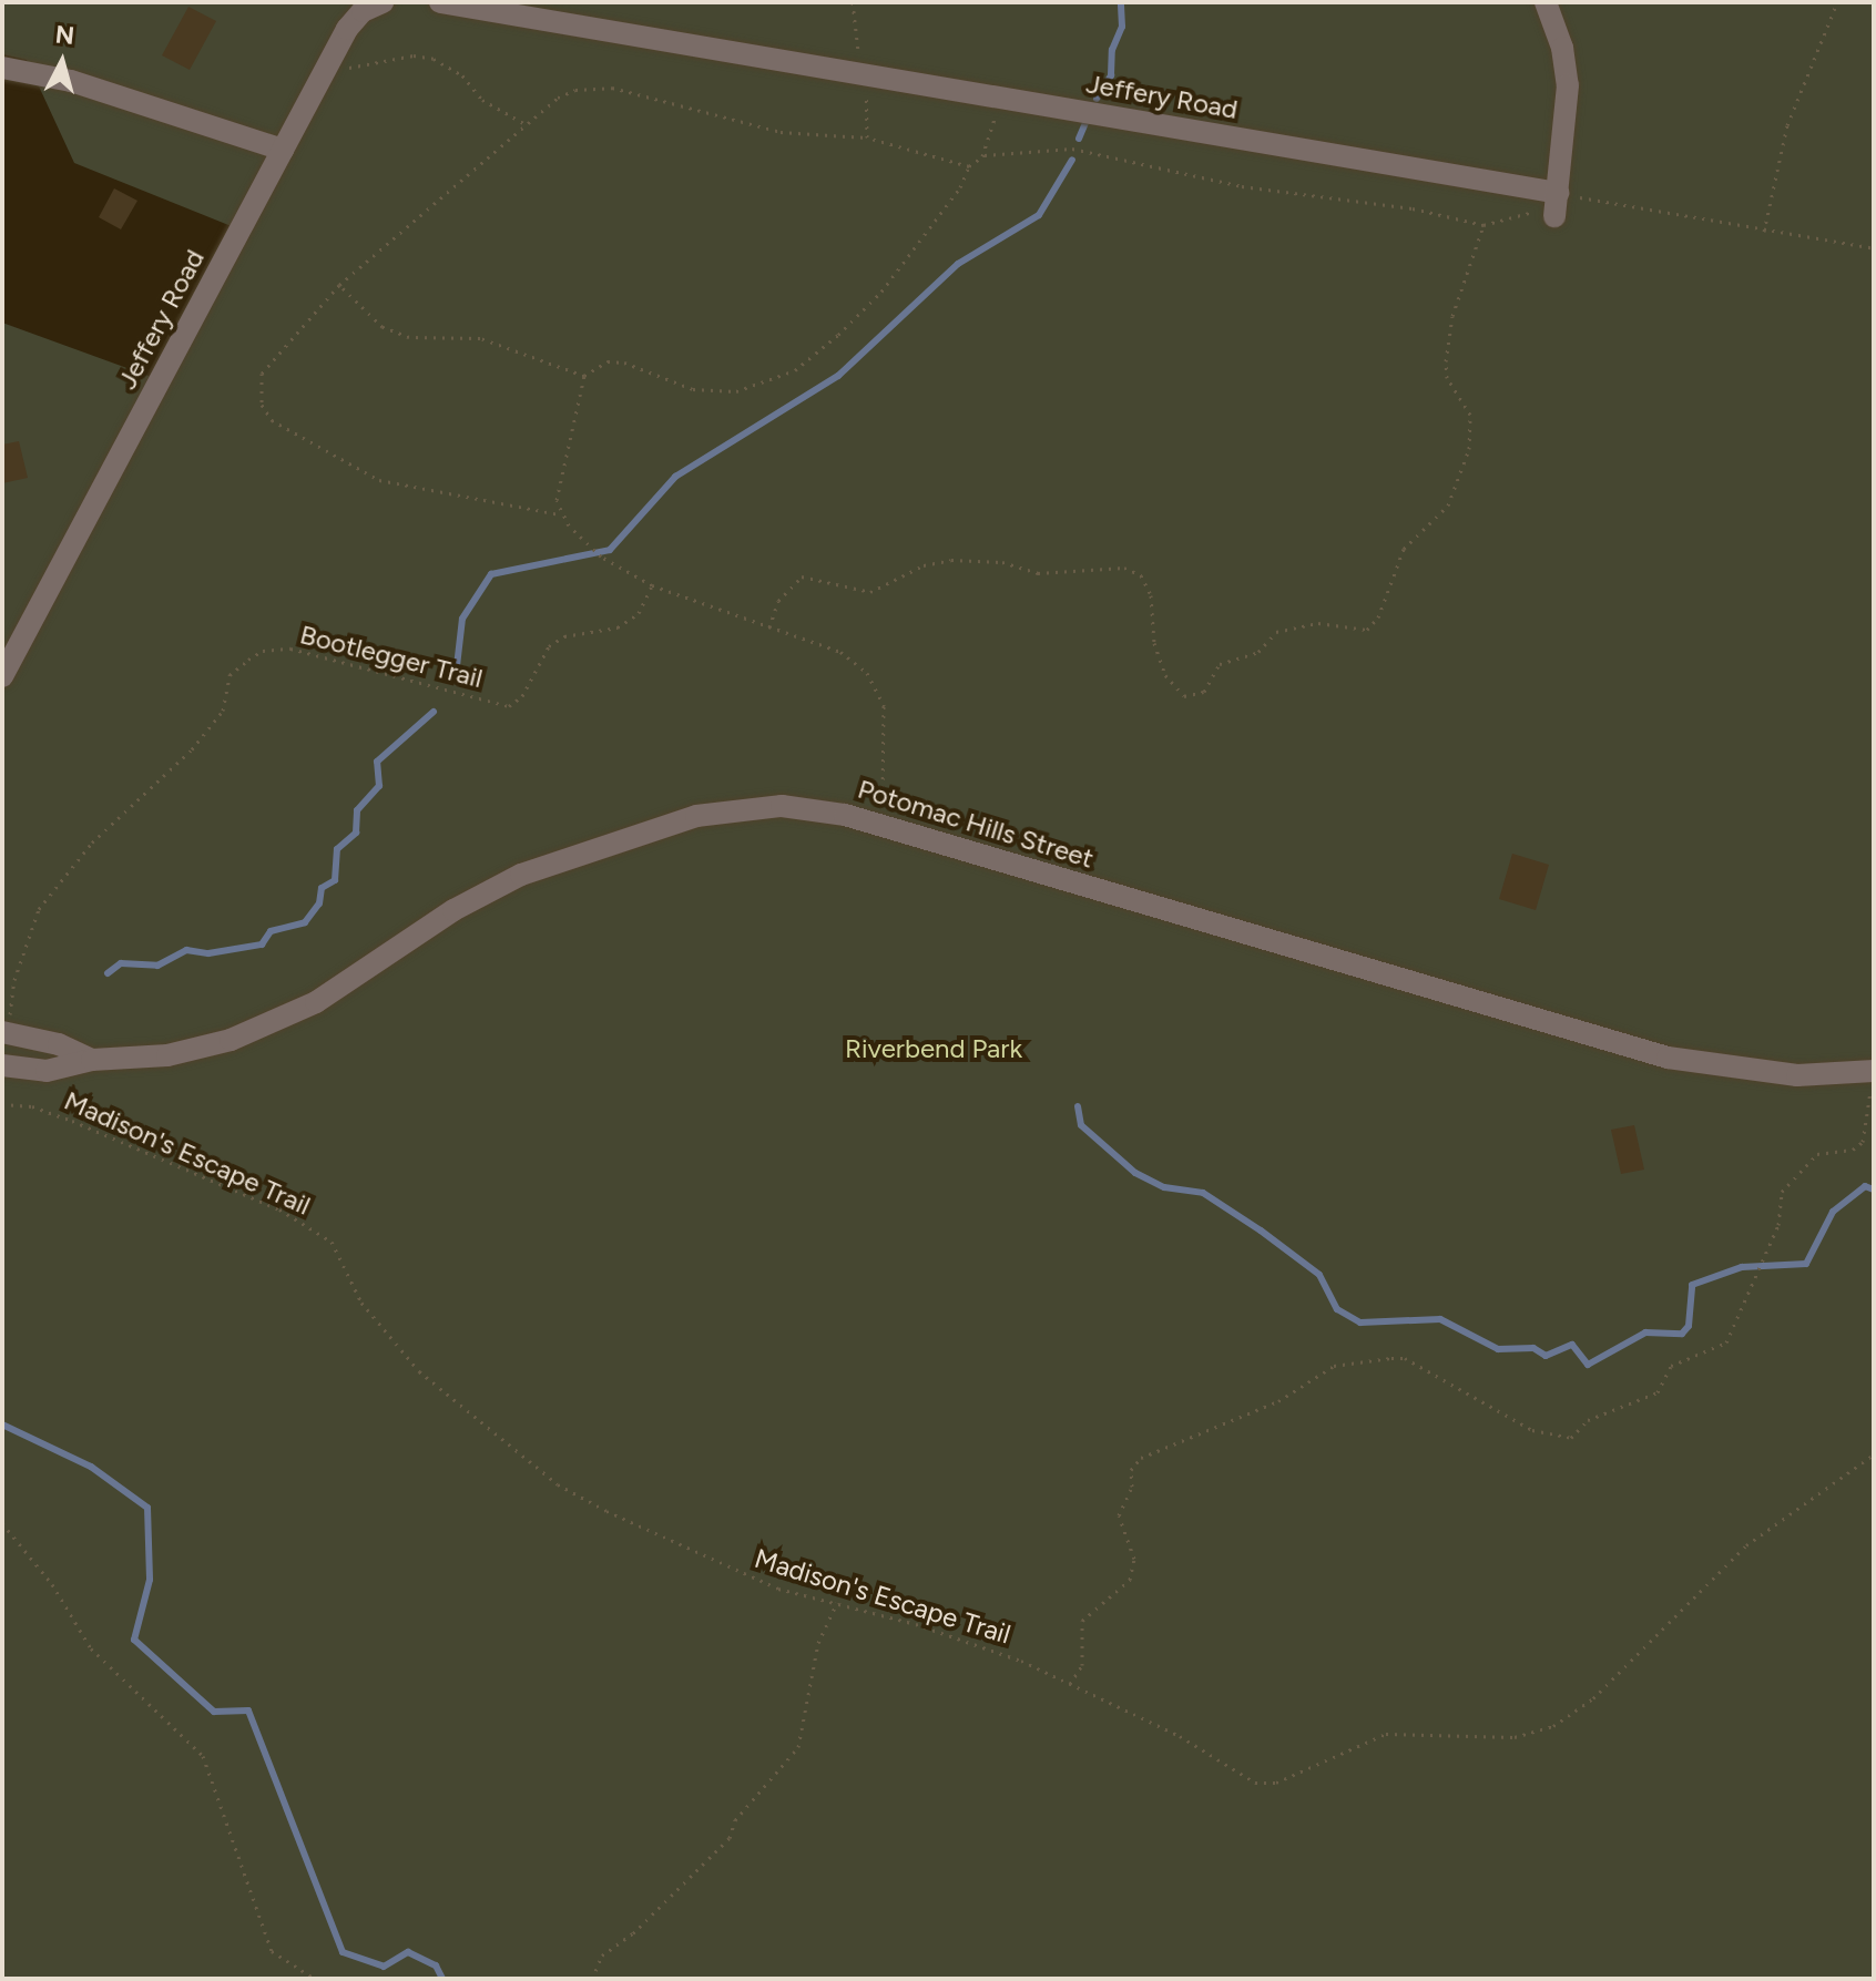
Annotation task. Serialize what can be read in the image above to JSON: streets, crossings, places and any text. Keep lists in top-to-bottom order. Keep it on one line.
{"streets":{"street":["Jeffery Road","Potomac Hills Street"],"path":["Bootlegger Trail","Madison's Escape Trail"]},"crossings":[["Bootlegger Trail","Potomac Hills Street"]],"parks":["Riverbend Park"],"north":"top"}
